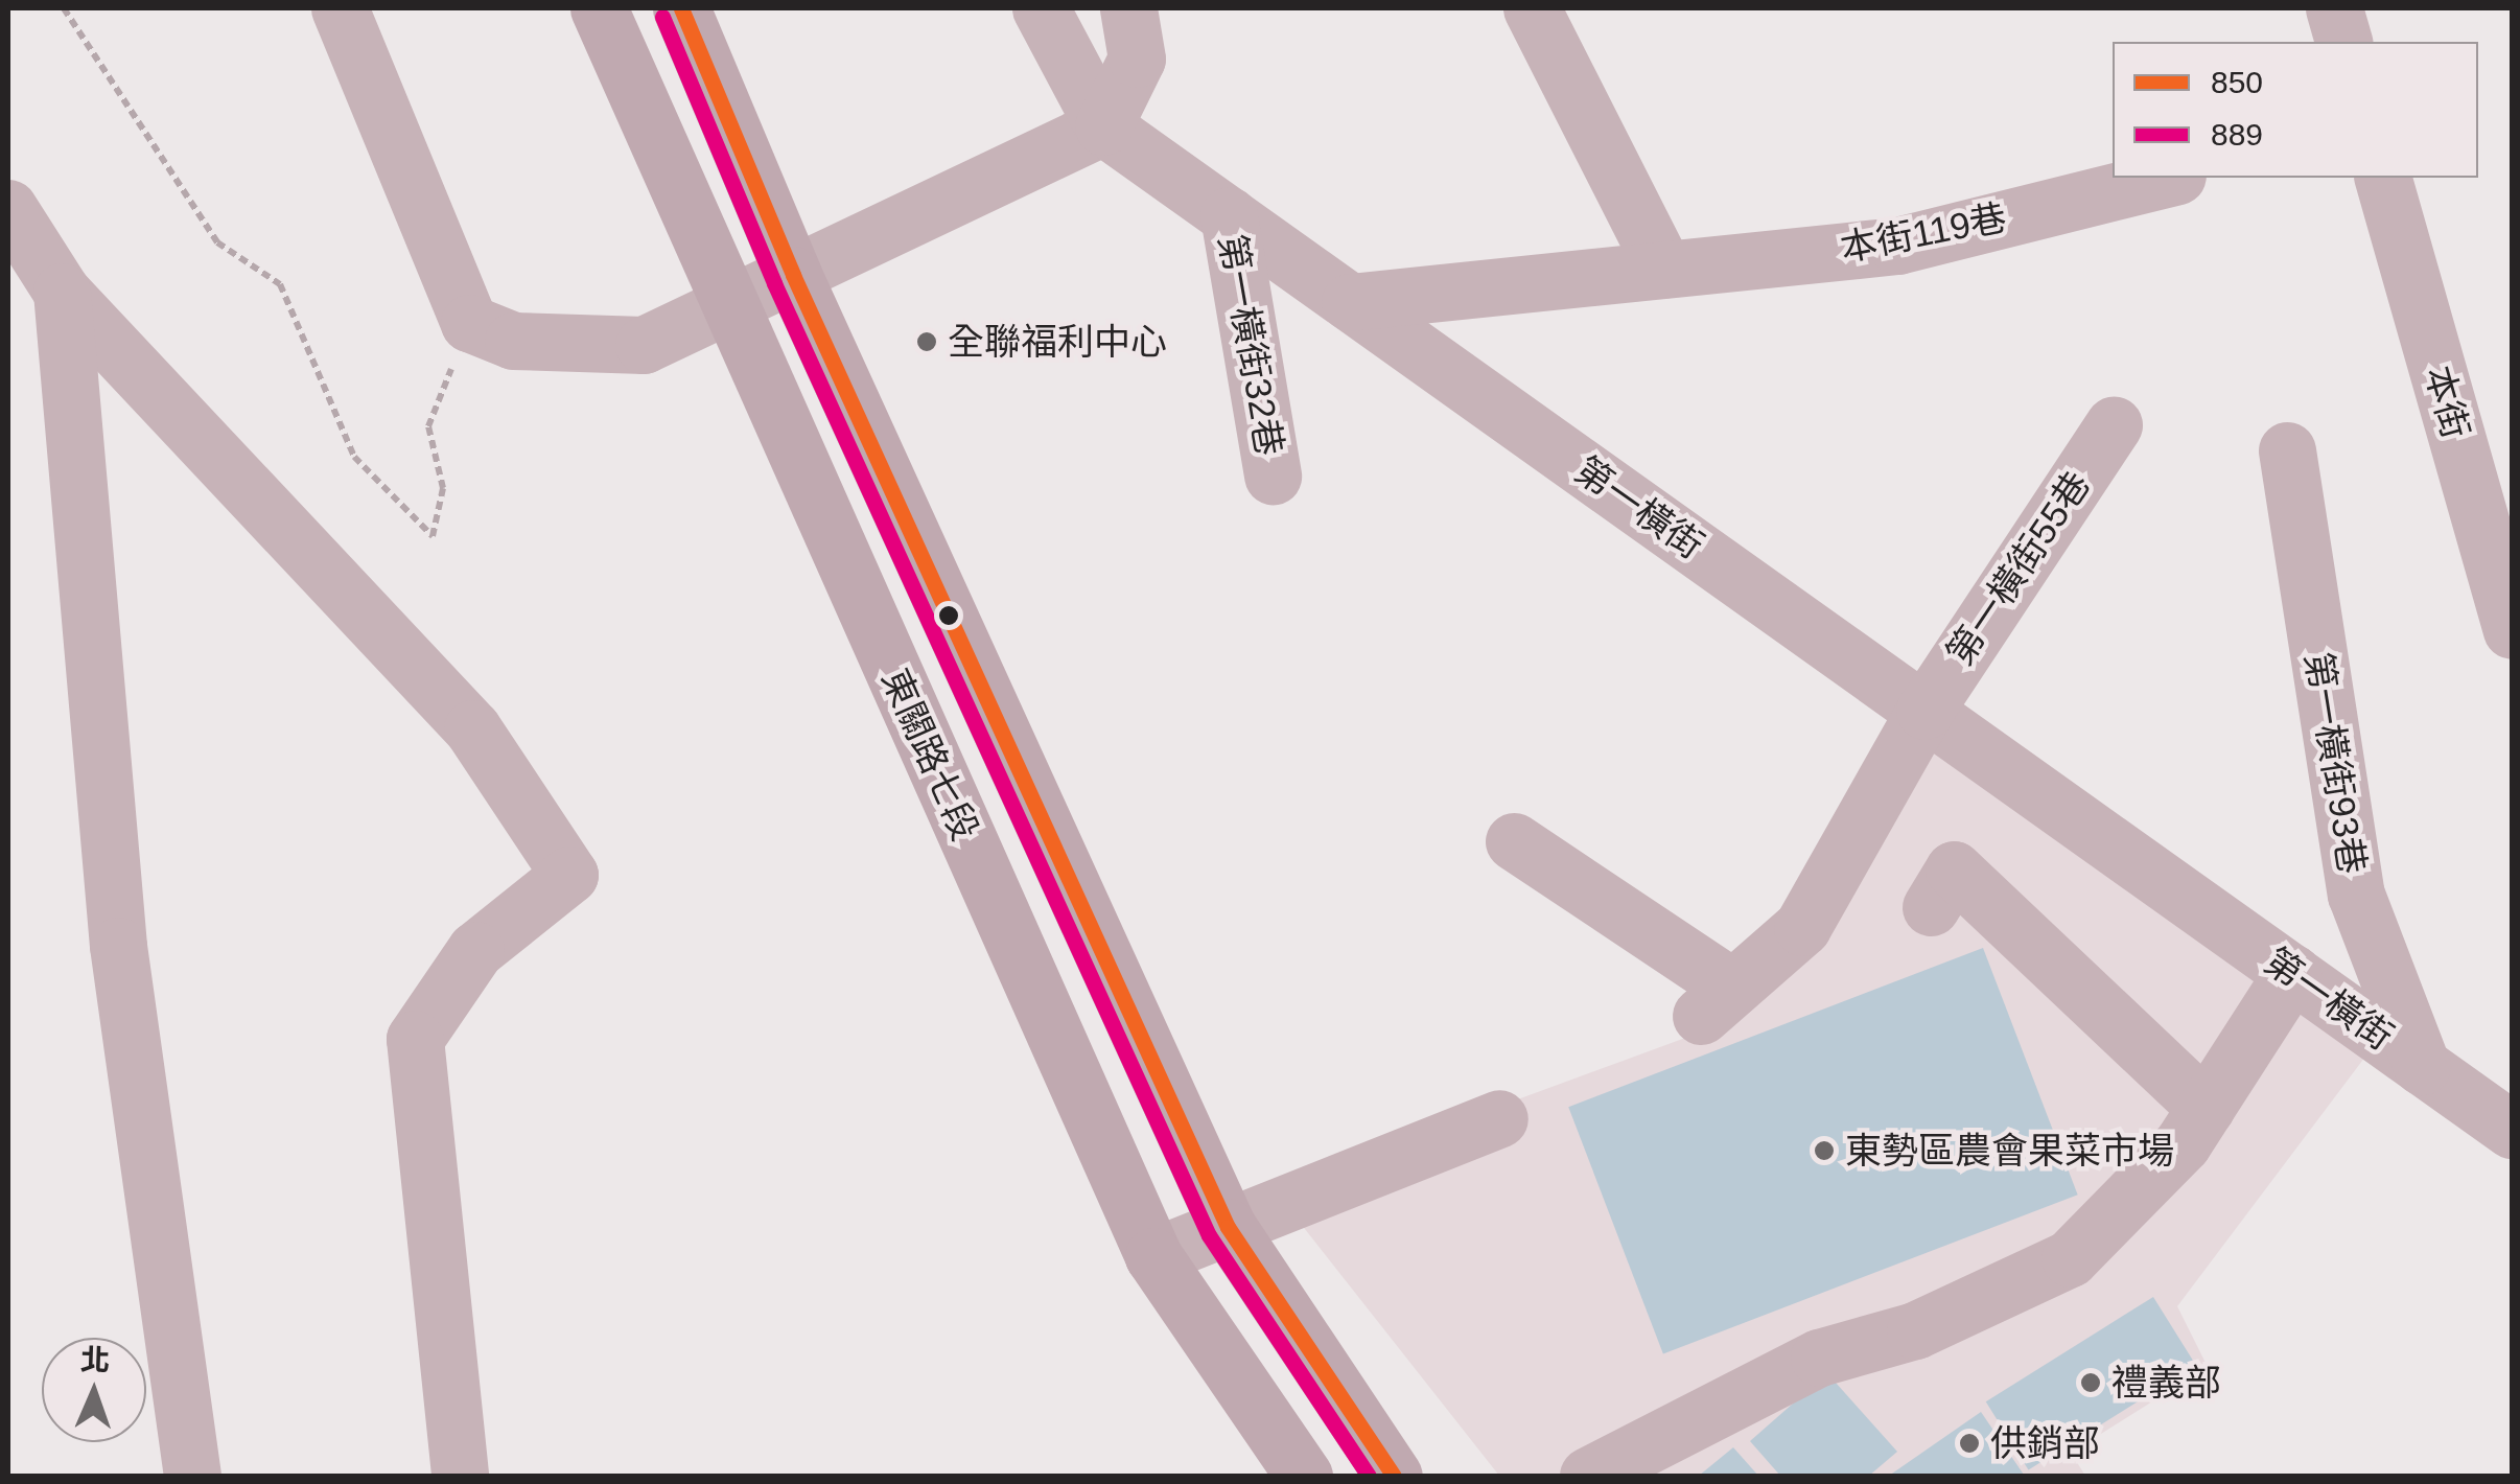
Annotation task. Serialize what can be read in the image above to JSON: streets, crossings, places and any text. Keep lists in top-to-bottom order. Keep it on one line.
{"streets":{"main road":["東關路七段"],"street":["本街119巷","第一橫街32巷","本街","第一橫街","第一橫街55巷","第一橫街93巷"]},"crossings":[["本街119巷","第一橫街"],["第一橫街32巷","第一橫街"],["第一橫街","第一橫街55巷"],["第一橫街","第一橫街93巷"]],"places":["全聯福利中心","東勢區農會果菜市場","禮義部","供銷部"],"lines":["transit line 850","transit line 889"],"legend":["850","889"],"north":"top"}
